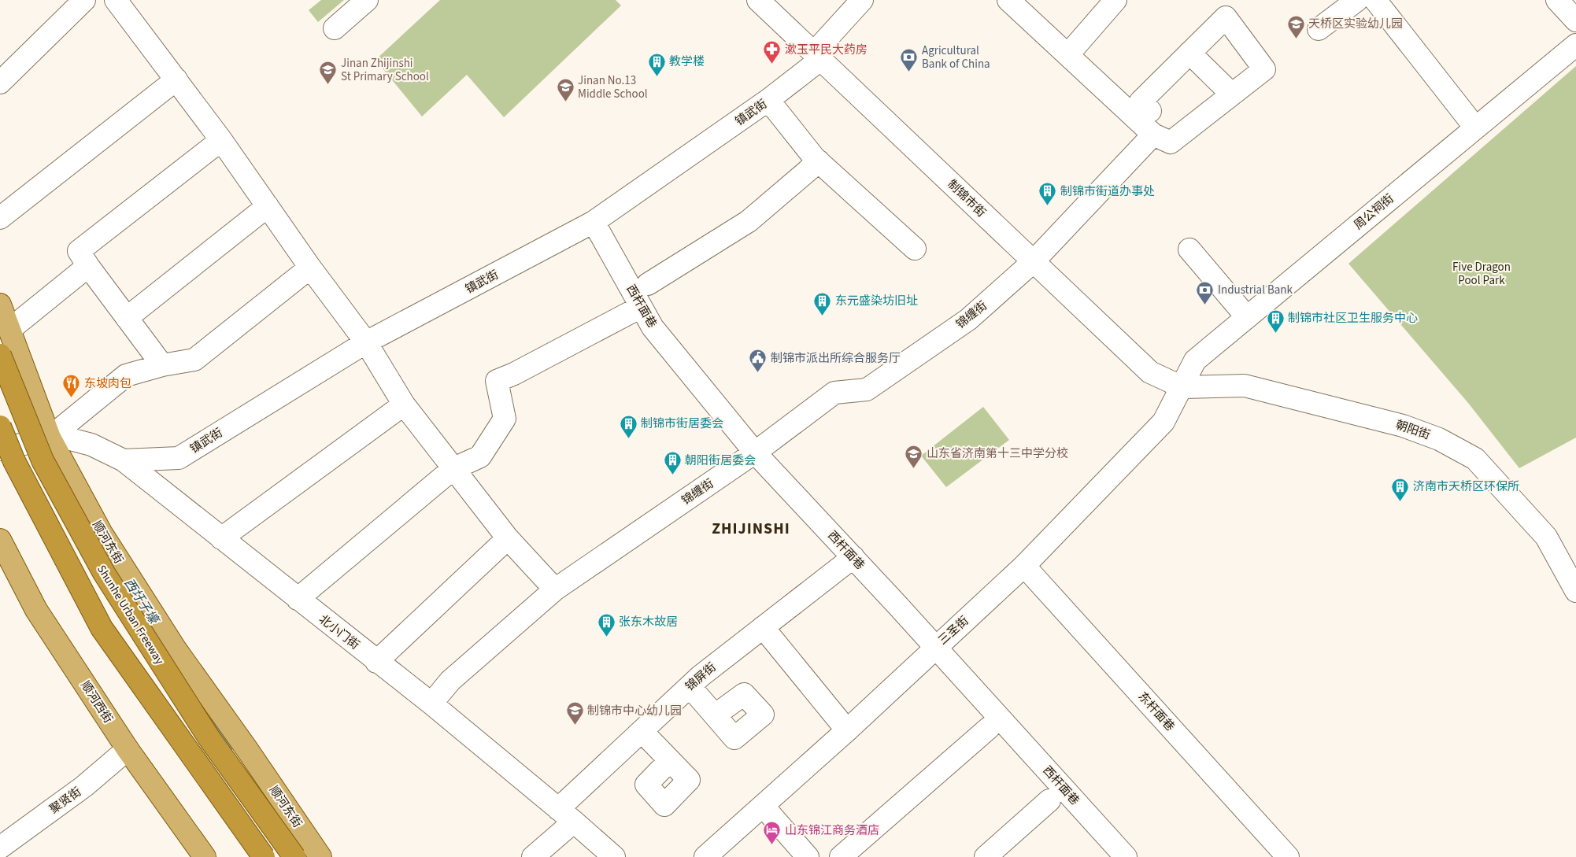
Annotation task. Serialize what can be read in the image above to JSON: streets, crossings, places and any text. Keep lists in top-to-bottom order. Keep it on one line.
{"streets":{"highway":["Shunhe Urban Freeway"],"main road":["顺河东街","顺河西街"],"street":["镇武街","制锦市街","周公祠街","西杆面巷","锦缠街","朝阳街","三圣街","北小门街","锦屏街","东杆面巷","聚贤街"]},"crossings":[["镇武街","制锦市街"],["镇武街","西杆面巷"],["镇武街","北小门街"],["制锦市街","周公祠街"],["制锦市街","锦缠街"],["制锦市街","朝阳街"],["制锦市街","三圣街"],["周公祠街","朝阳街"],["周公祠街","三圣街"],["西杆面巷","锦缠街"],["西杆面巷","三圣街"],["西杆面巷","锦屏街"],["锦缠街","北小门街"],["朝阳街","三圣街"],["顺河东街","北小门街"],["三圣街","东杆面巷"],["北小门街","锦屏街"],["顺河西街","聚贤街"]],"districts":["ZHIJINSHI"],"water":["西圩子壕"],"parks":["Five Dragon Pool Park"],"places":{"school or university":["天桥区实验幼儿园","Jinan Zhijinshi St Primary School","Jinan No.13 Middle School","山东省济南第十三中学分校","制锦市中心幼儿园"],"pharmacy":["漱玉平民大药房"],"bank":["Agricultural Bank of China","Industrial Bank"],"building":["教学楼","制锦市街道办事处","东元盛染坊旧址","制锦市社区卫生服务中心","制锦市街居委会","朝阳街居委会","济南市天桥区环保所","张东木故居"],"public building":["制锦市派出所综合服务厅"],"restaurant":["东坡肉包"],"hotel":["山东锦江商务酒店"]}}
